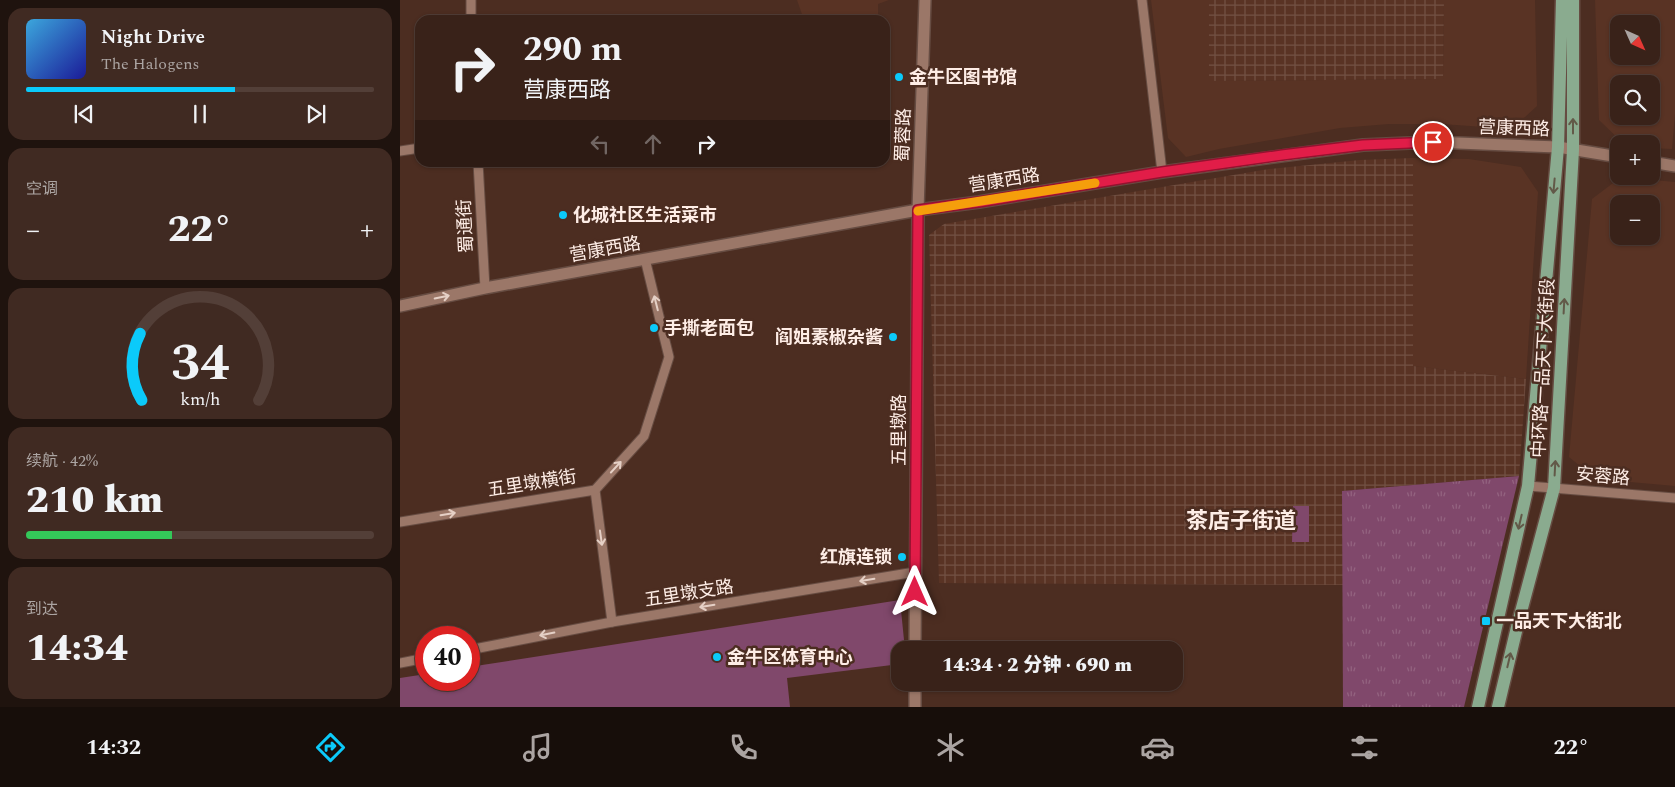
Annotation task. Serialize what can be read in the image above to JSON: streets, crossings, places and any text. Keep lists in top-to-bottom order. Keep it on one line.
{"streets":{"main road":["中环路一品天下大街段"],"street":["营康西路","蜀蓉路","蜀通街","五里墩路","安蓉路","五里墩横街","五里墩支路"]},"crossings":[["营康西路","蜀蓉路"],["营康西路","蜀通街"],["营康西路","中环路一品天下大街段"],["营康西路","五里墩路"],["营康西路","五里墩横街"],["蜀蓉路","五里墩路"],["中环路一品天下大街段","安蓉路"],["五里墩路","五里墩支路"]],"one_way":["五里墩支路"],"districts":["茶店子街道"],"places":{"other":["金牛区图书馆","化城社区生活菜市","手撕老面包","阎姐素椒杂酱","红旗连锁","金牛区体育中心"],"transit":["一品天下大街北"]},"north":"bottom right","page":{"map_buttons":["+","−"],"turn":["290 m","营康西路"],"song":["Night Drive","The Halogens"],"tile":["空调",["续航 · 42%","210 km"],["到达","14:34"]],"heat":["−","22°","+"],"limit":"40","trip":"14:34 · 2 分钟 · 690 m","tabs":["14:32","22°"],"gauge":["34","km/h"]}}
